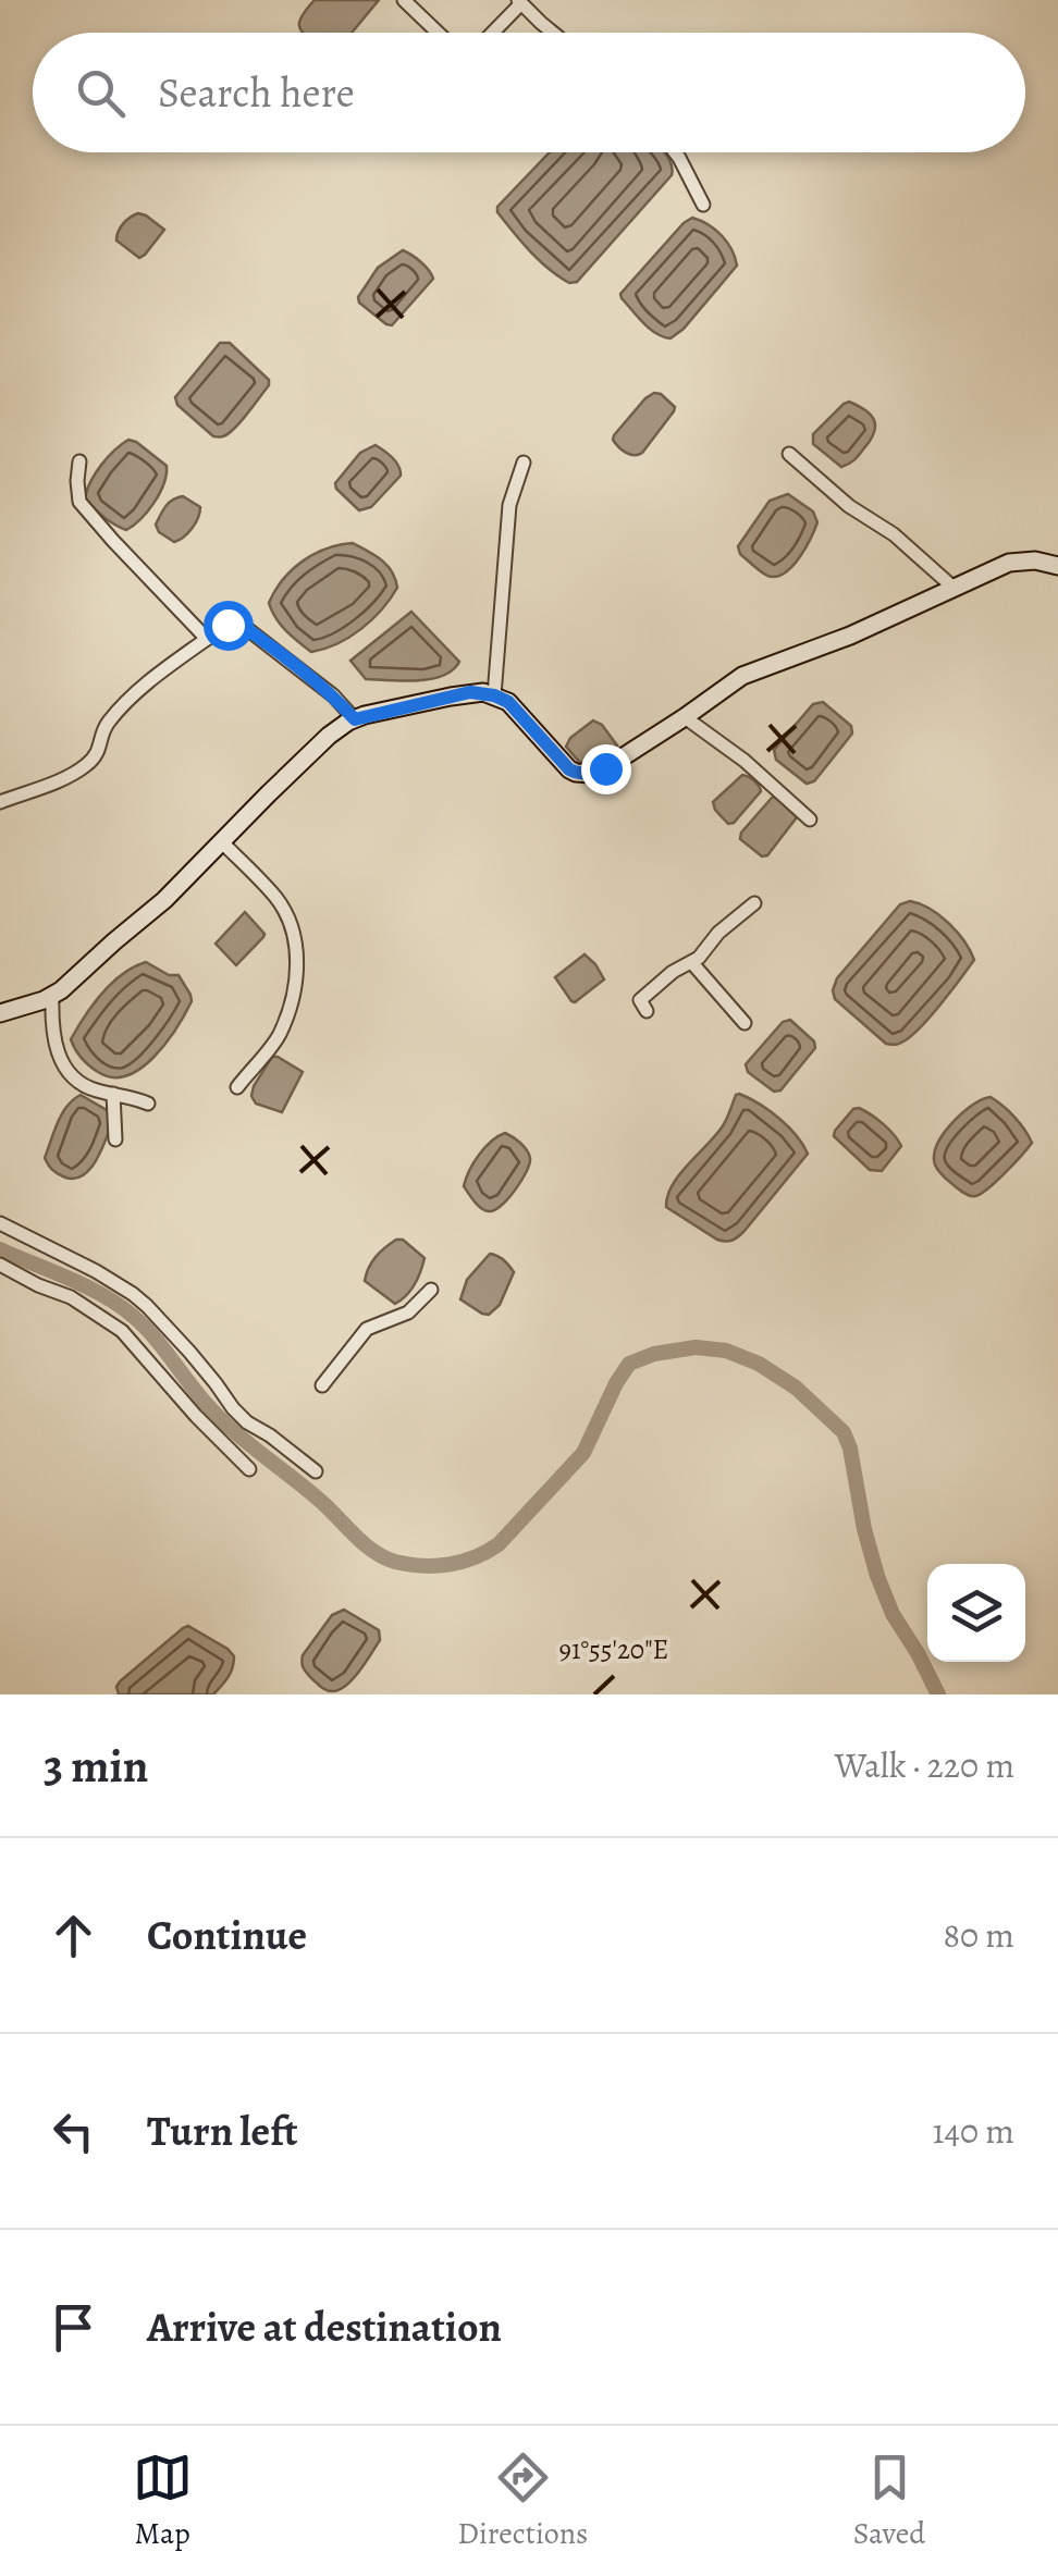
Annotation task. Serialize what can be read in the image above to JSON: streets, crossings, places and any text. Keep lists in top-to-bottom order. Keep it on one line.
{"page":{"search":"Search here","heading":["3 min","Walk · 220 m"],"list":[["Continue","80 m"],["Turn left","140 m"],"Arrive at destination"],"nav":["Map","Directions","Saved"]},"coordinates":["91°55'20\"E"]}
